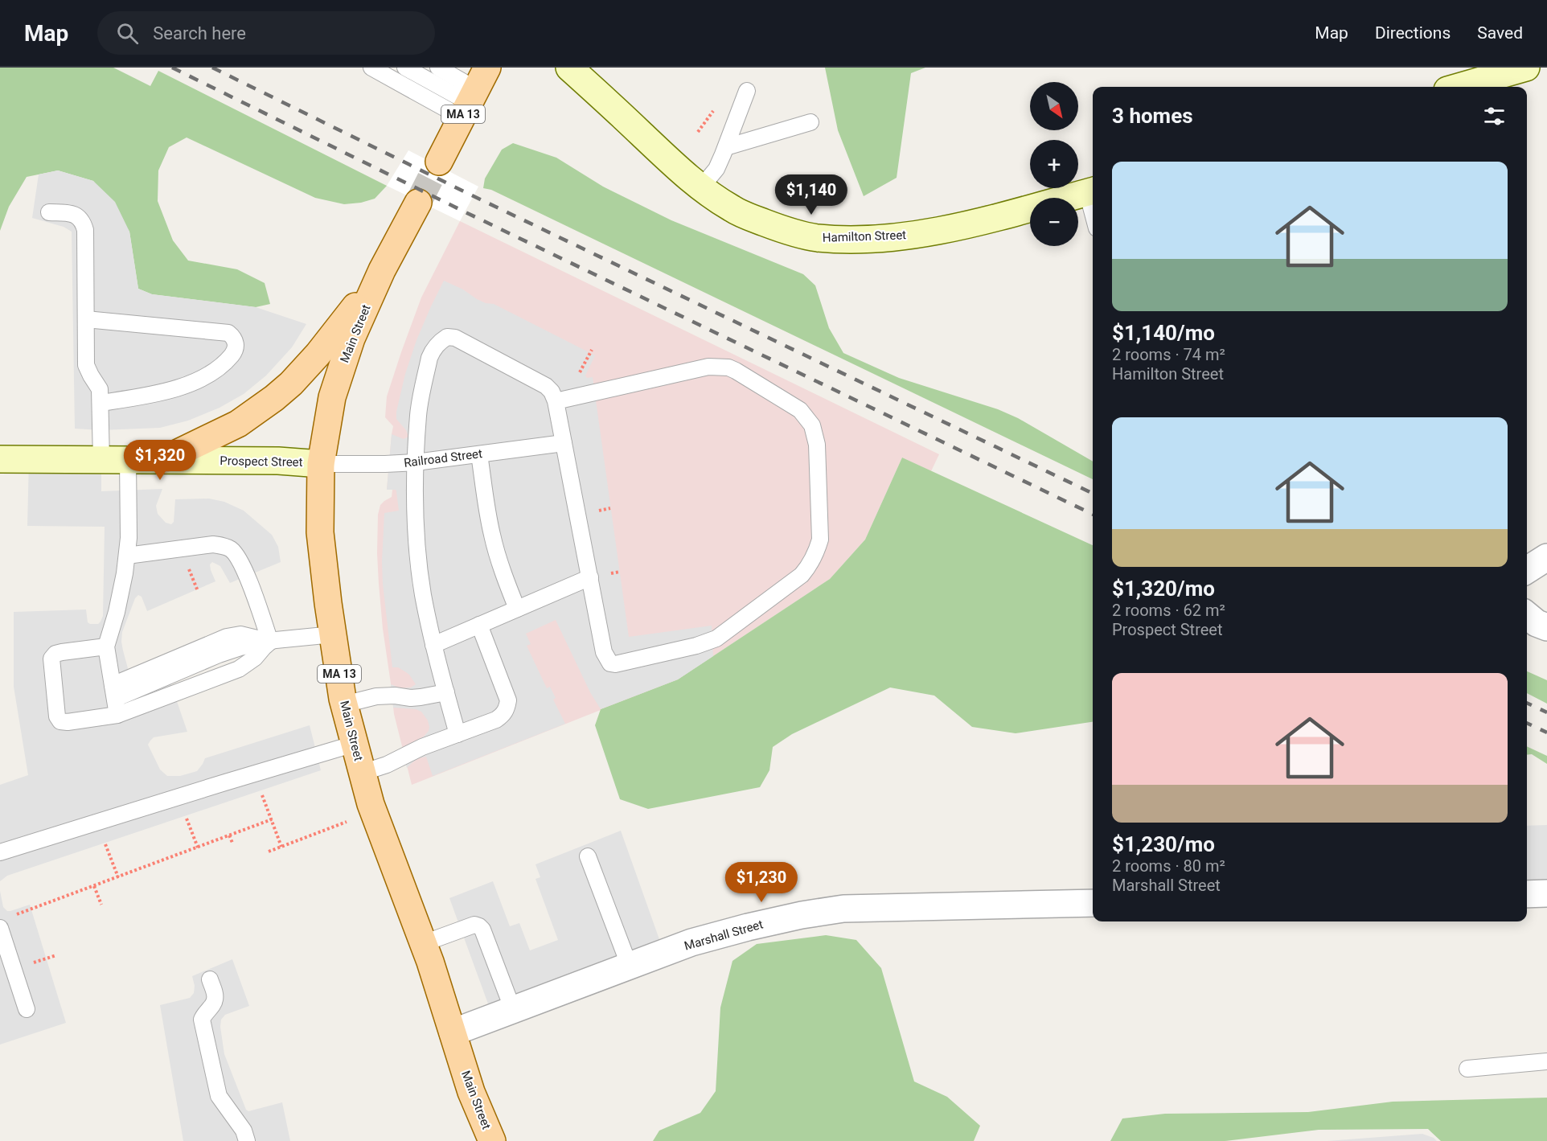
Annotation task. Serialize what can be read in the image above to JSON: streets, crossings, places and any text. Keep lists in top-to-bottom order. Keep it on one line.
{"streets":{"main road":["MA 13","Hamilton Street","Main Street","Prospect Street"],"street":["Marshall Street"],"lane":["Railroad Street"]},"crossings":[["Main Street","Railroad Street"],["Main Street","Prospect Street"],["Main Street","Marshall Street"],["Railroad Street","Prospect Street"]],"north":"bottom right","page":{"header":"Map","search":"Search here","nav":["Map","Directions","Saved"],"map_buttons":["+","−"],"heading":"3 homes","list":[{"name":"$1,140/mo","note":"2 rooms · 74 m² · Hamilton Street"},{"name":"$1,320/mo","note":"2 rooms · 62 m² · Prospect Street"},{"name":"$1,230/mo","note":"2 rooms · 80 m² · Marshall Street"}],"price":["$1,140","$1,320","$1,230"]}}
